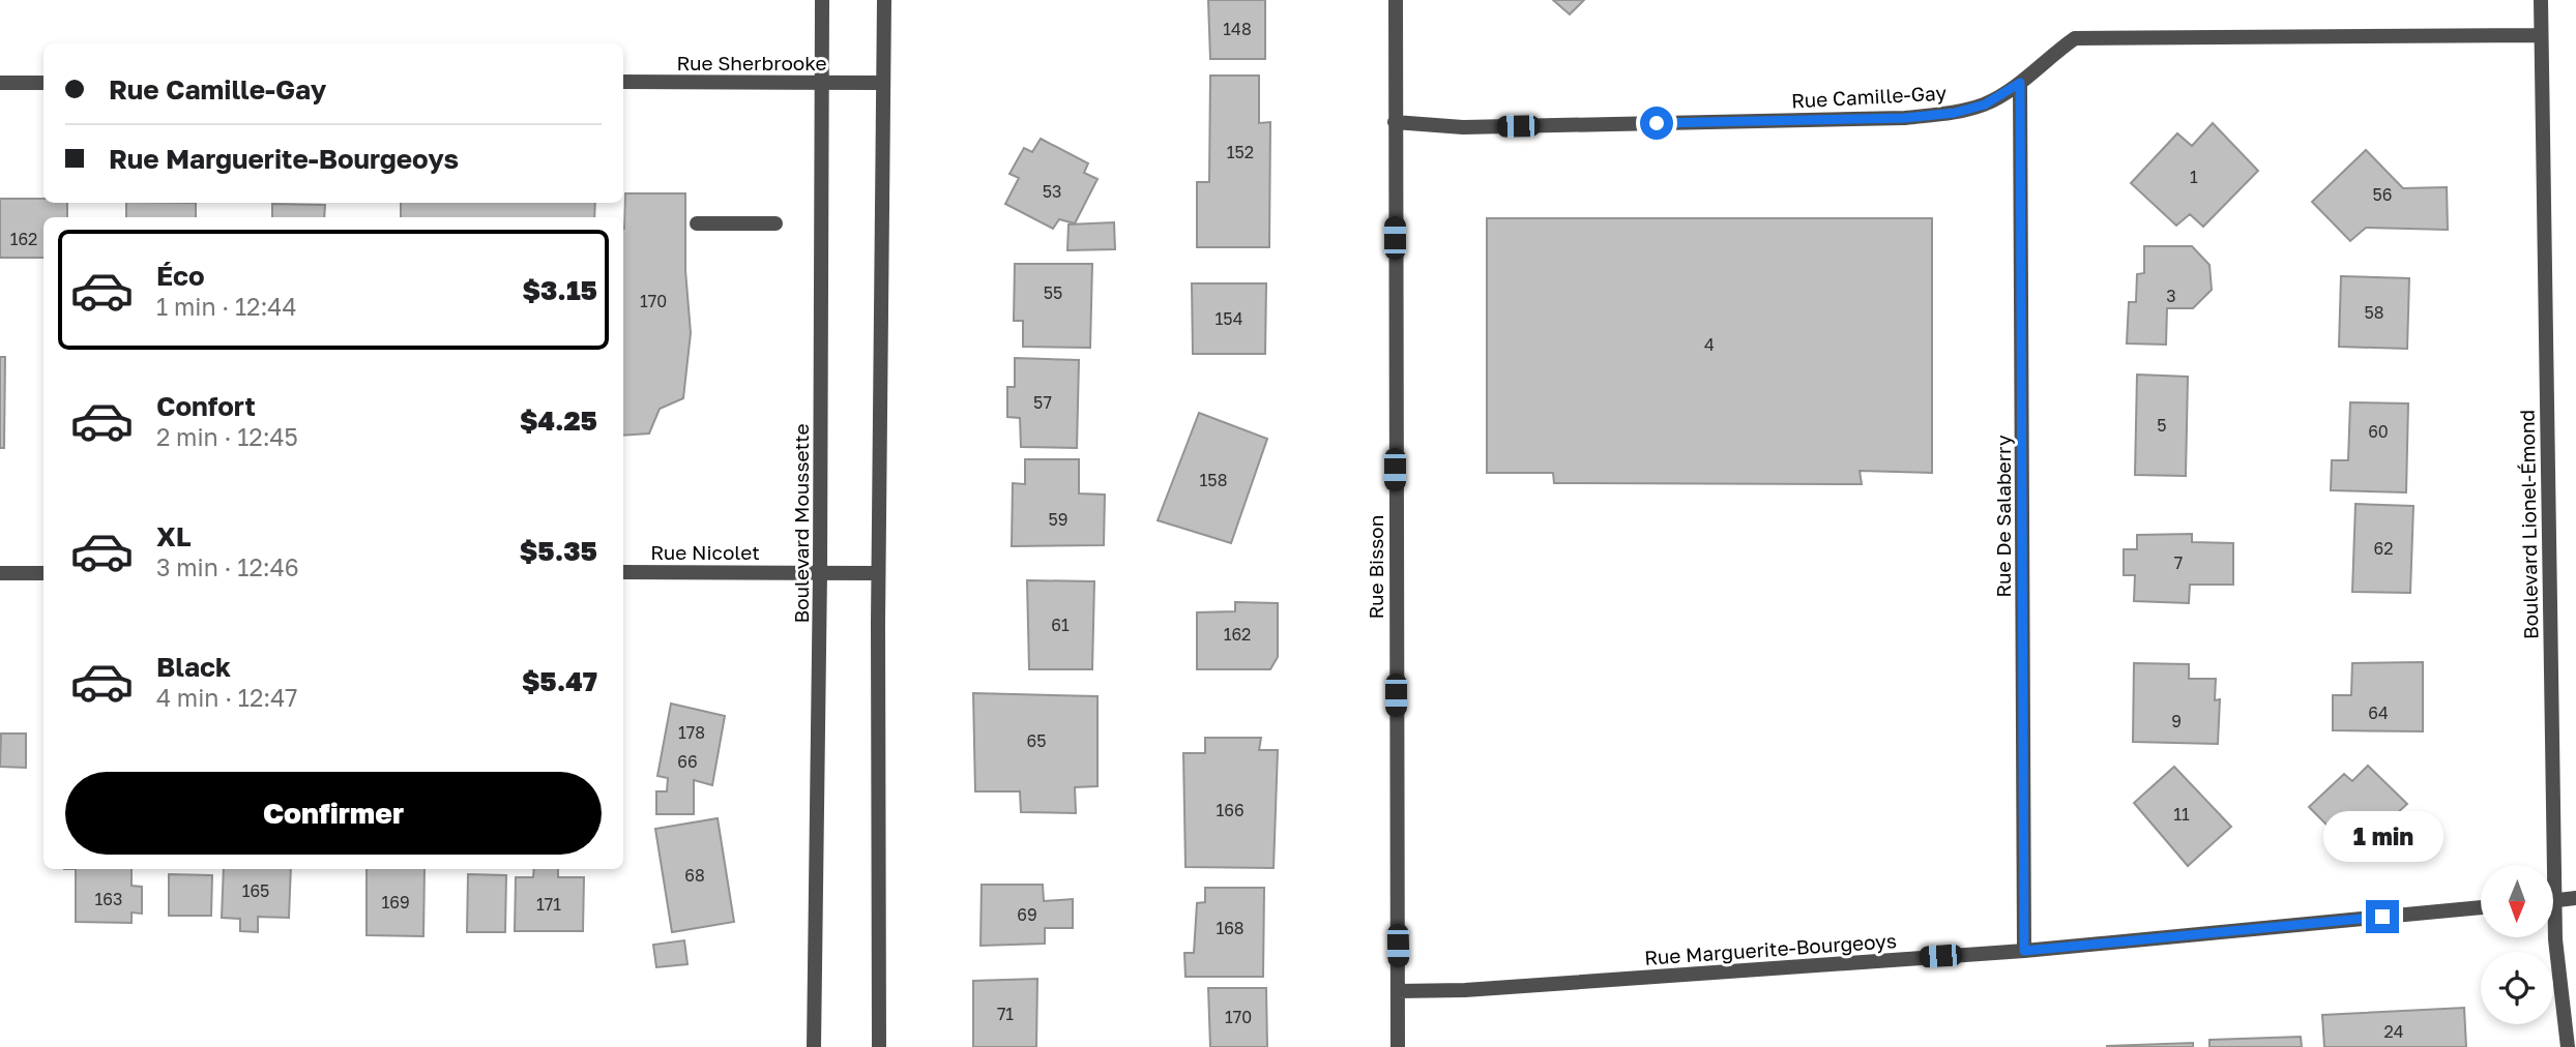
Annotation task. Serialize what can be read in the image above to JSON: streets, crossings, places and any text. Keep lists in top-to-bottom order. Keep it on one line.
{"streets":{"street":["Rue Sherbrooke","Rue Camille-Gay","Rue De Salaberry","Boulevard Moussette","Boulevard Lionel-Émond","Rue Nicolet","Rue Bisson","Rue Marguerite-Bourgeoys"]},"crossings":[["Rue Sherbrooke","Boulevard Moussette"],["Rue Camille-Gay","Rue De Salaberry"],["Rue Camille-Gay","Boulevard Lionel-Émond"],["Rue Camille-Gay","Rue Bisson"],["Rue De Salaberry","Rue Marguerite-Bourgeoys"],["Boulevard Moussette","Rue Nicolet"],["Rue Bisson","Rue Marguerite-Bourgeoys"]],"house_numbers":["148","152","1","53","56","162","55","3","170","58","154","4","57","5","60","158","59","62","7","61","162","64","9","178","65","66","166","11","68","165","163","169","171","69","168","71","170","24"],"north":"bottom","page":{"banner":["Rue Camille-Gay","Rue Marguerite-Bourgeoys"],"list":[{"name":"Éco","note":"1 min · 12:44","value":"$3.15"},{"name":"Confort","note":"2 min · 12:45","value":"$4.25"},{"name":"XL","note":"3 min · 12:46","value":"$5.35"},{"name":"Black","note":"4 min · 12:47","value":"$5.47"}],"buttons":"Confirmer","bubble":"1 min"}}
